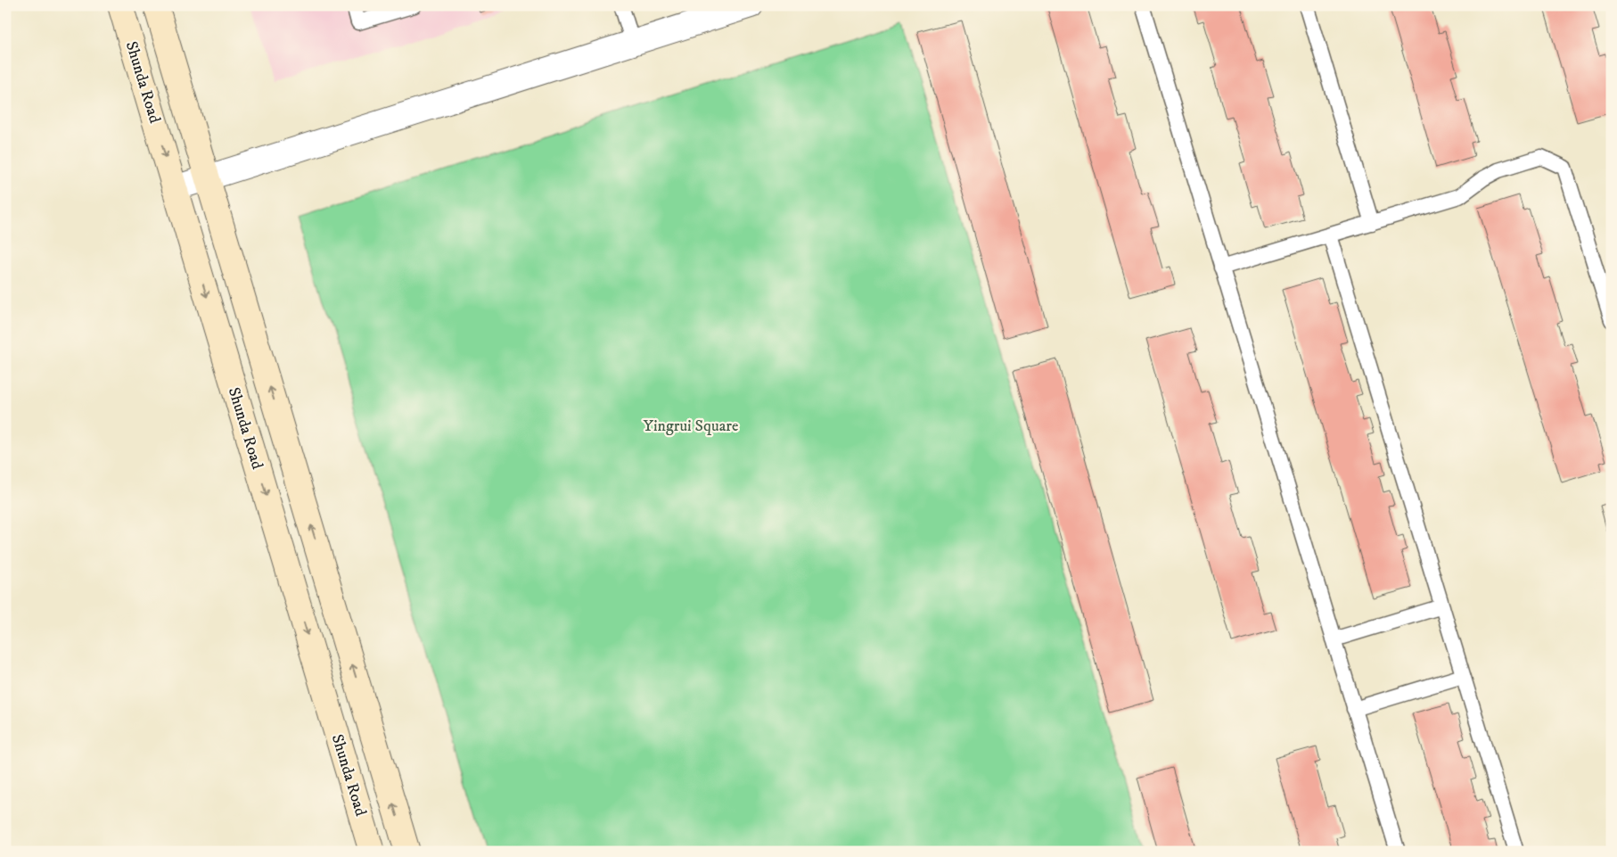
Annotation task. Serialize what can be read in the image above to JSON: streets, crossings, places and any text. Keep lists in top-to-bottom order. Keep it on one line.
{"streets":{"main road":["Shunda Road"]},"parks":["Yingrui Square"]}
